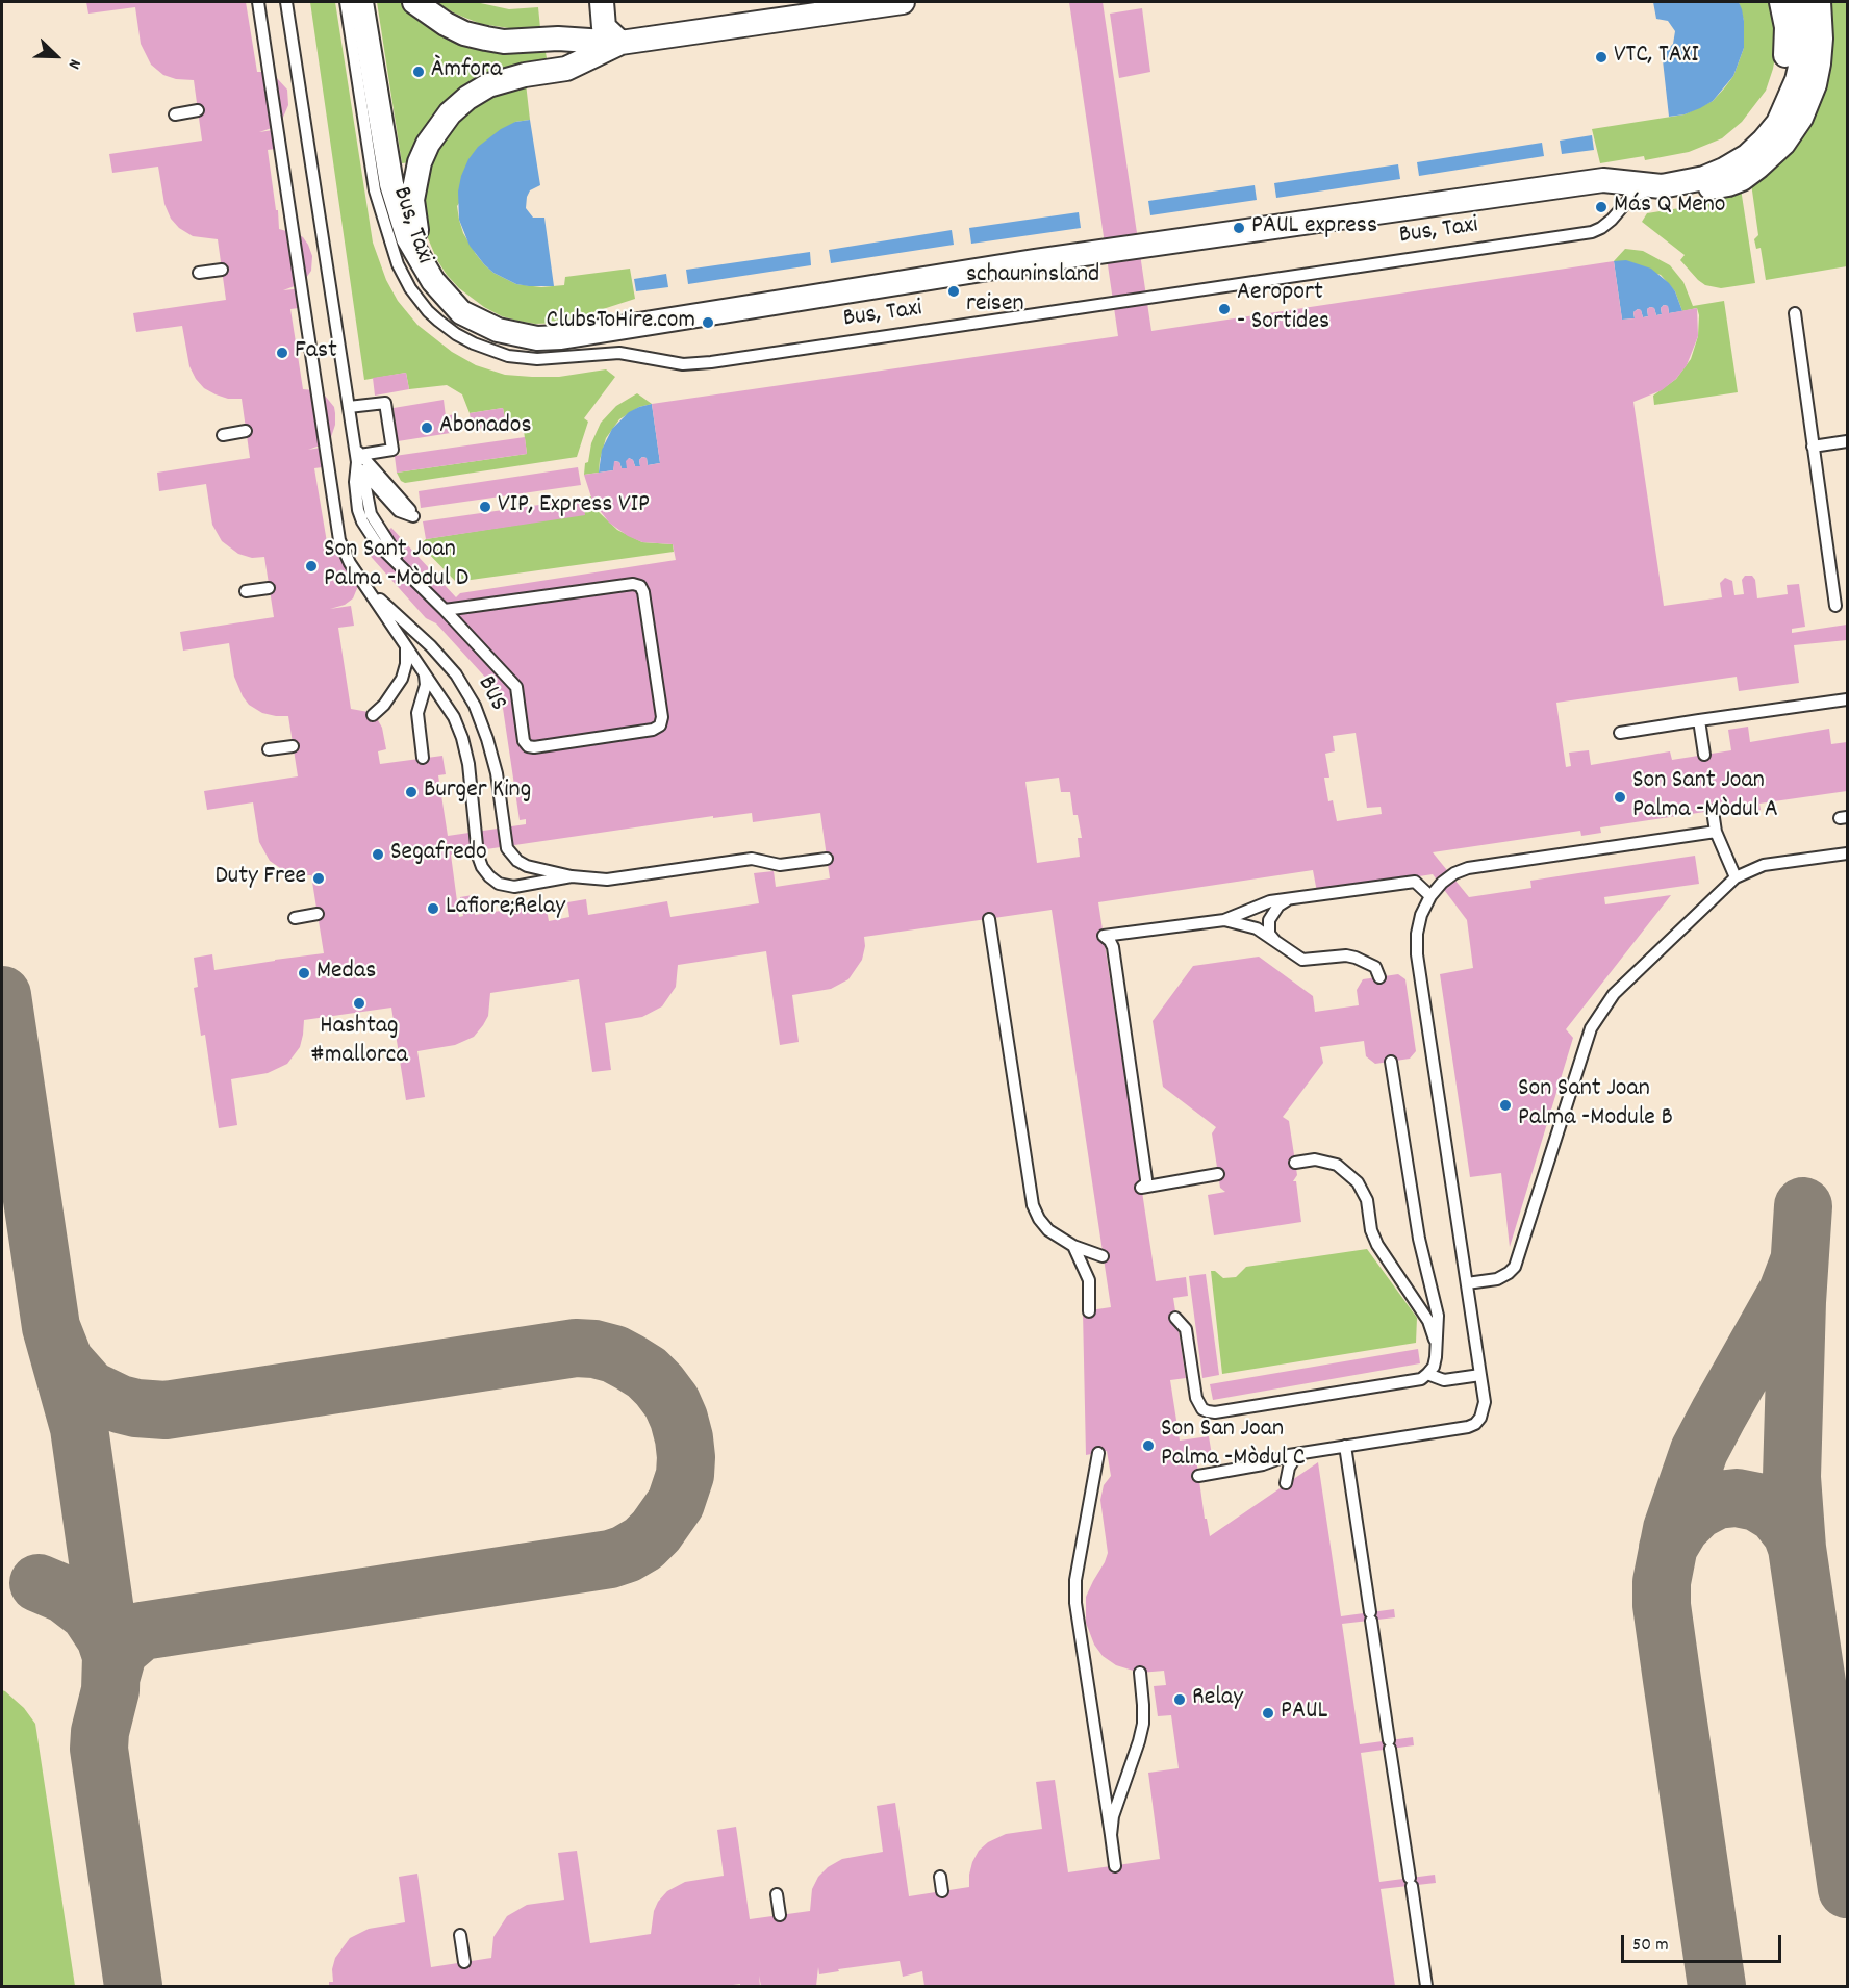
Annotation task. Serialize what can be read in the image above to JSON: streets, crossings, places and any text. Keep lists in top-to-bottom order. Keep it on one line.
{"streets":{"lane":["Bus, Taxi","BUS"]},"places":["VTC, TAXI","Àmfora","Más Q Meno","PAUL express","schauninsland reisen","Aeroport - Sortides","ClubsToHire.com","Fast","Abonados","VIP, Express VIP","Son Sant Joan Palma -Mòdul D","Burger King","Son Sant Joan Palma -Mòdul A","Segafredo","Duty Free","Lafiore;Relay","Medas","Hashtag #mallorca","Son Sant Joan Palma -Module B","Son San Joan Palma -Mòdul C","Relay","PAUL"],"scale_bar":"50 m","north":"bottom right"}
